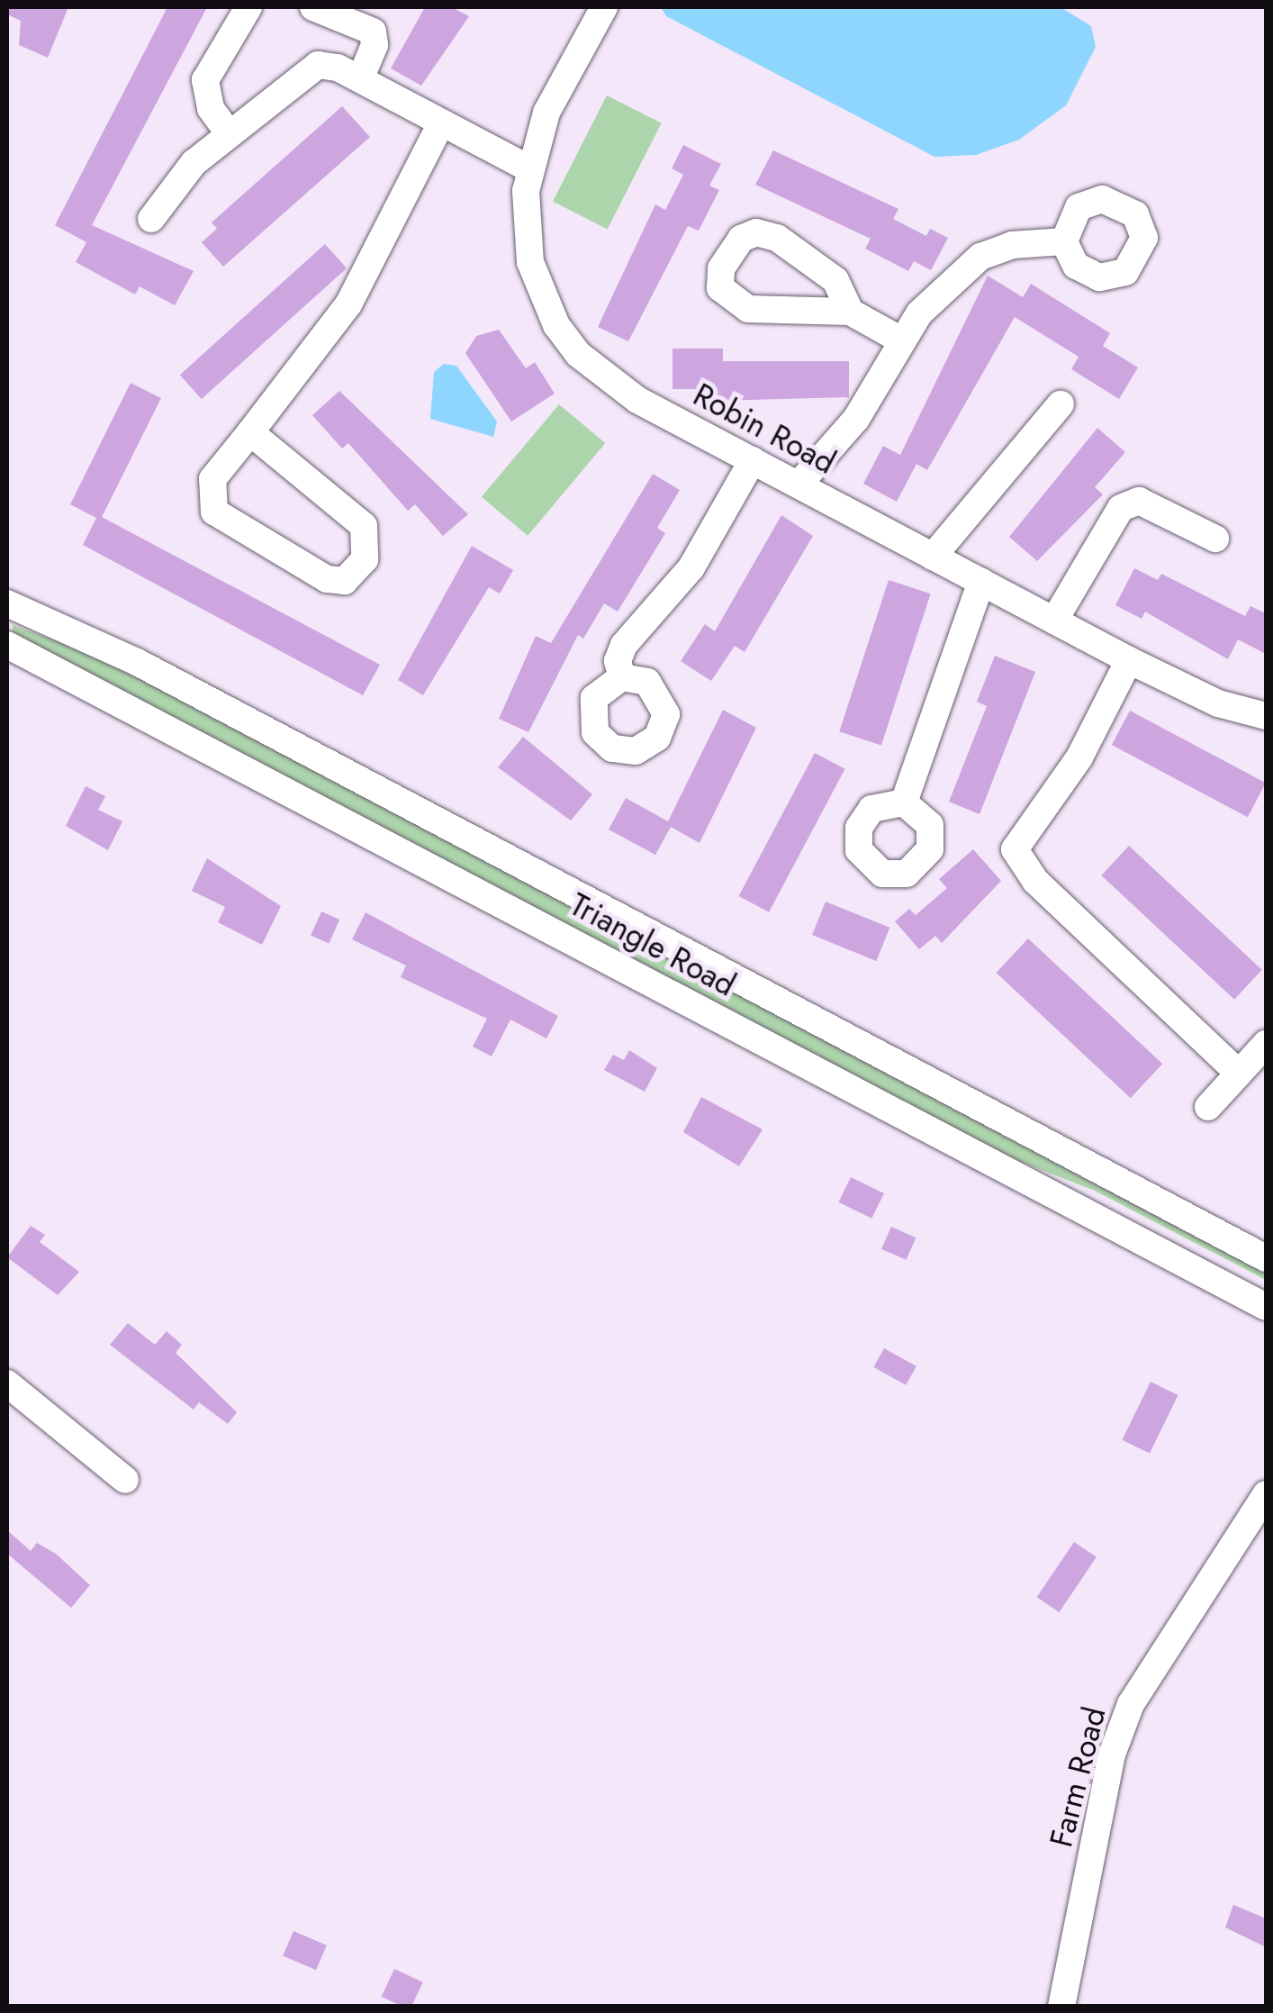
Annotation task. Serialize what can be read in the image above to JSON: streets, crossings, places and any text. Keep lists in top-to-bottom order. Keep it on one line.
{"streets":{"street":["Robin Road","Triangle Road","Farm Road"]}}
